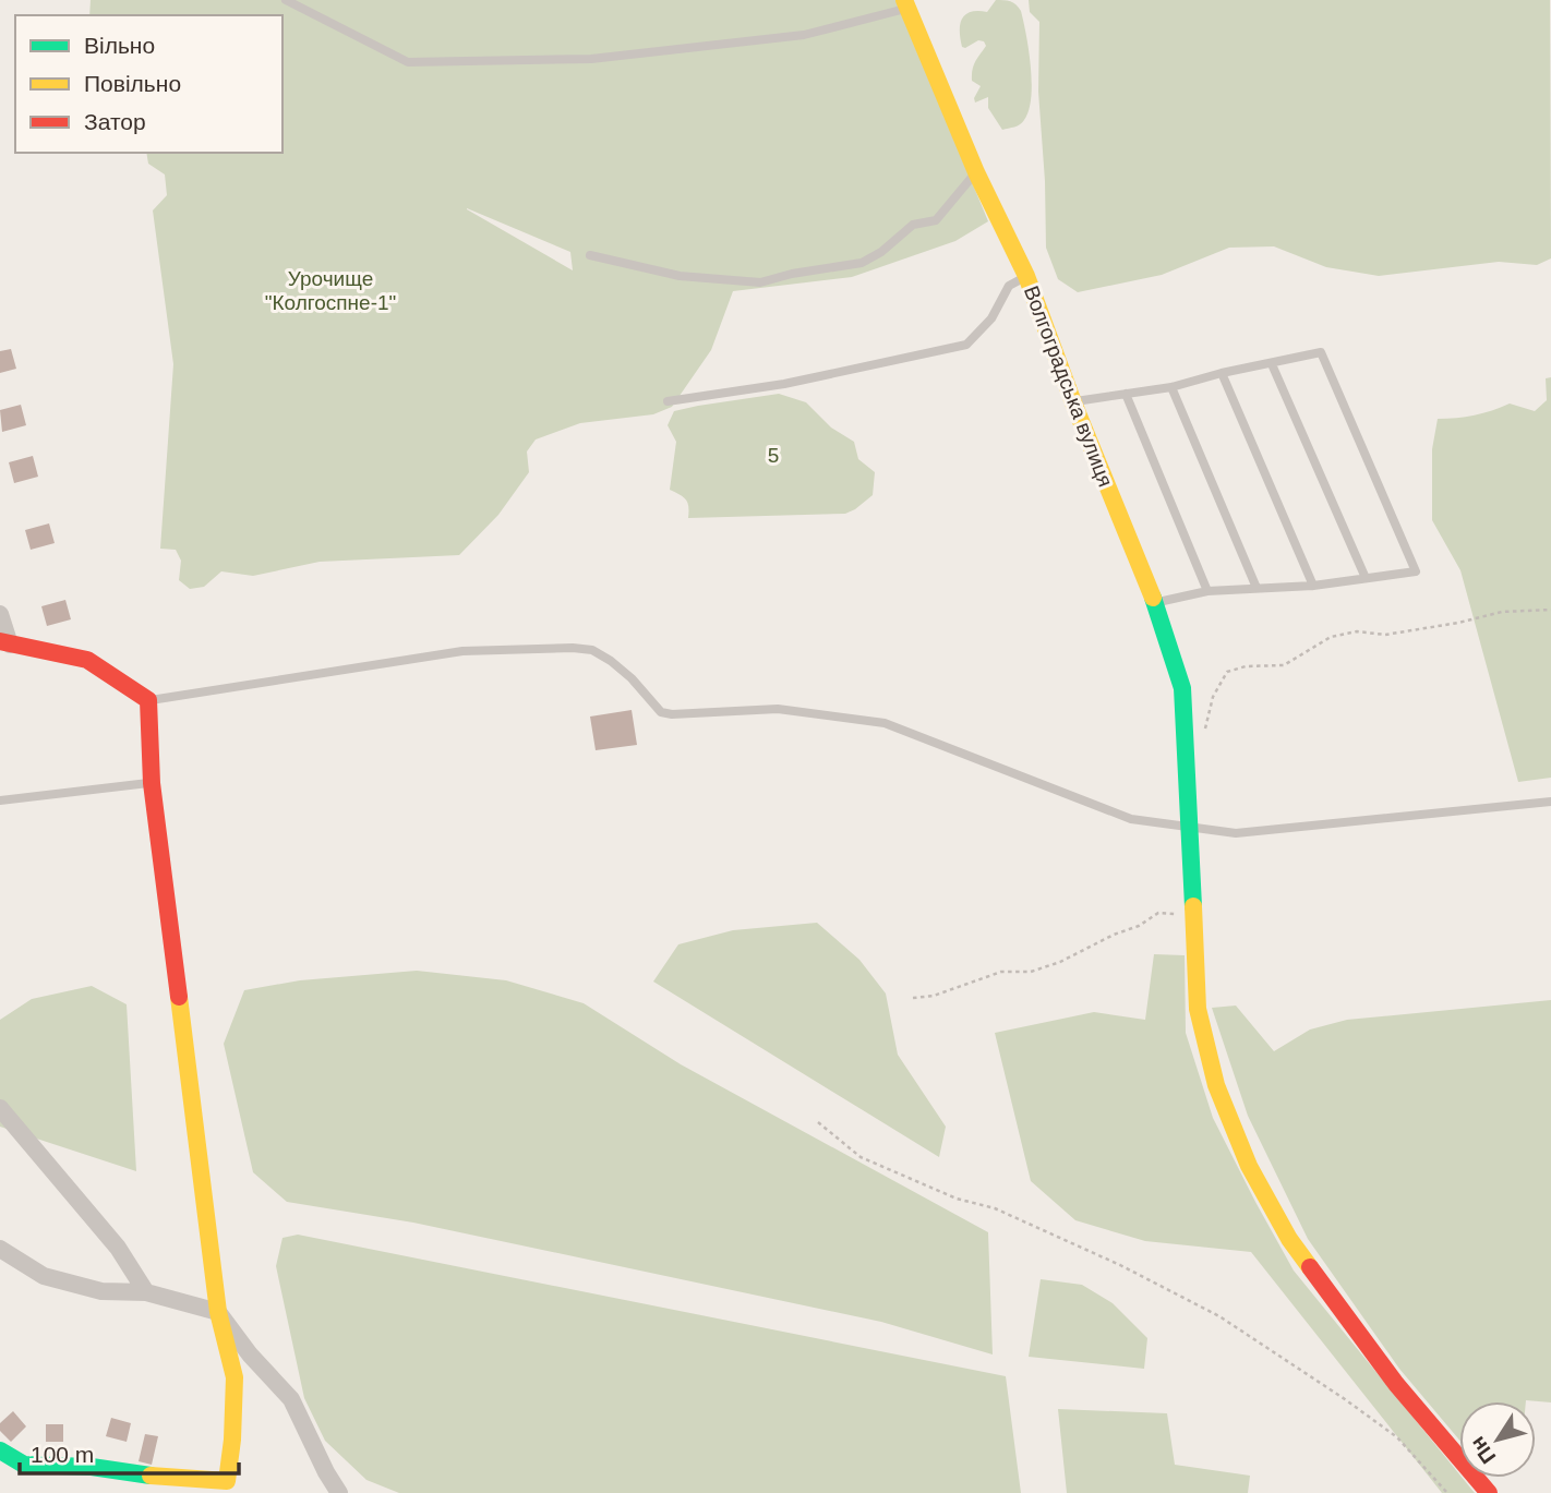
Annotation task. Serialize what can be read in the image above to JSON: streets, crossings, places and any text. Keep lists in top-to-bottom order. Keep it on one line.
{"streets":{"street":["Волгоградська вулиця"]},"parks":["Урочище \"Колгоспне-1\"","5"],"legend":["Вільно","Повільно","Затор"],"scale_bar":"100 m","north":"bottom left"}
